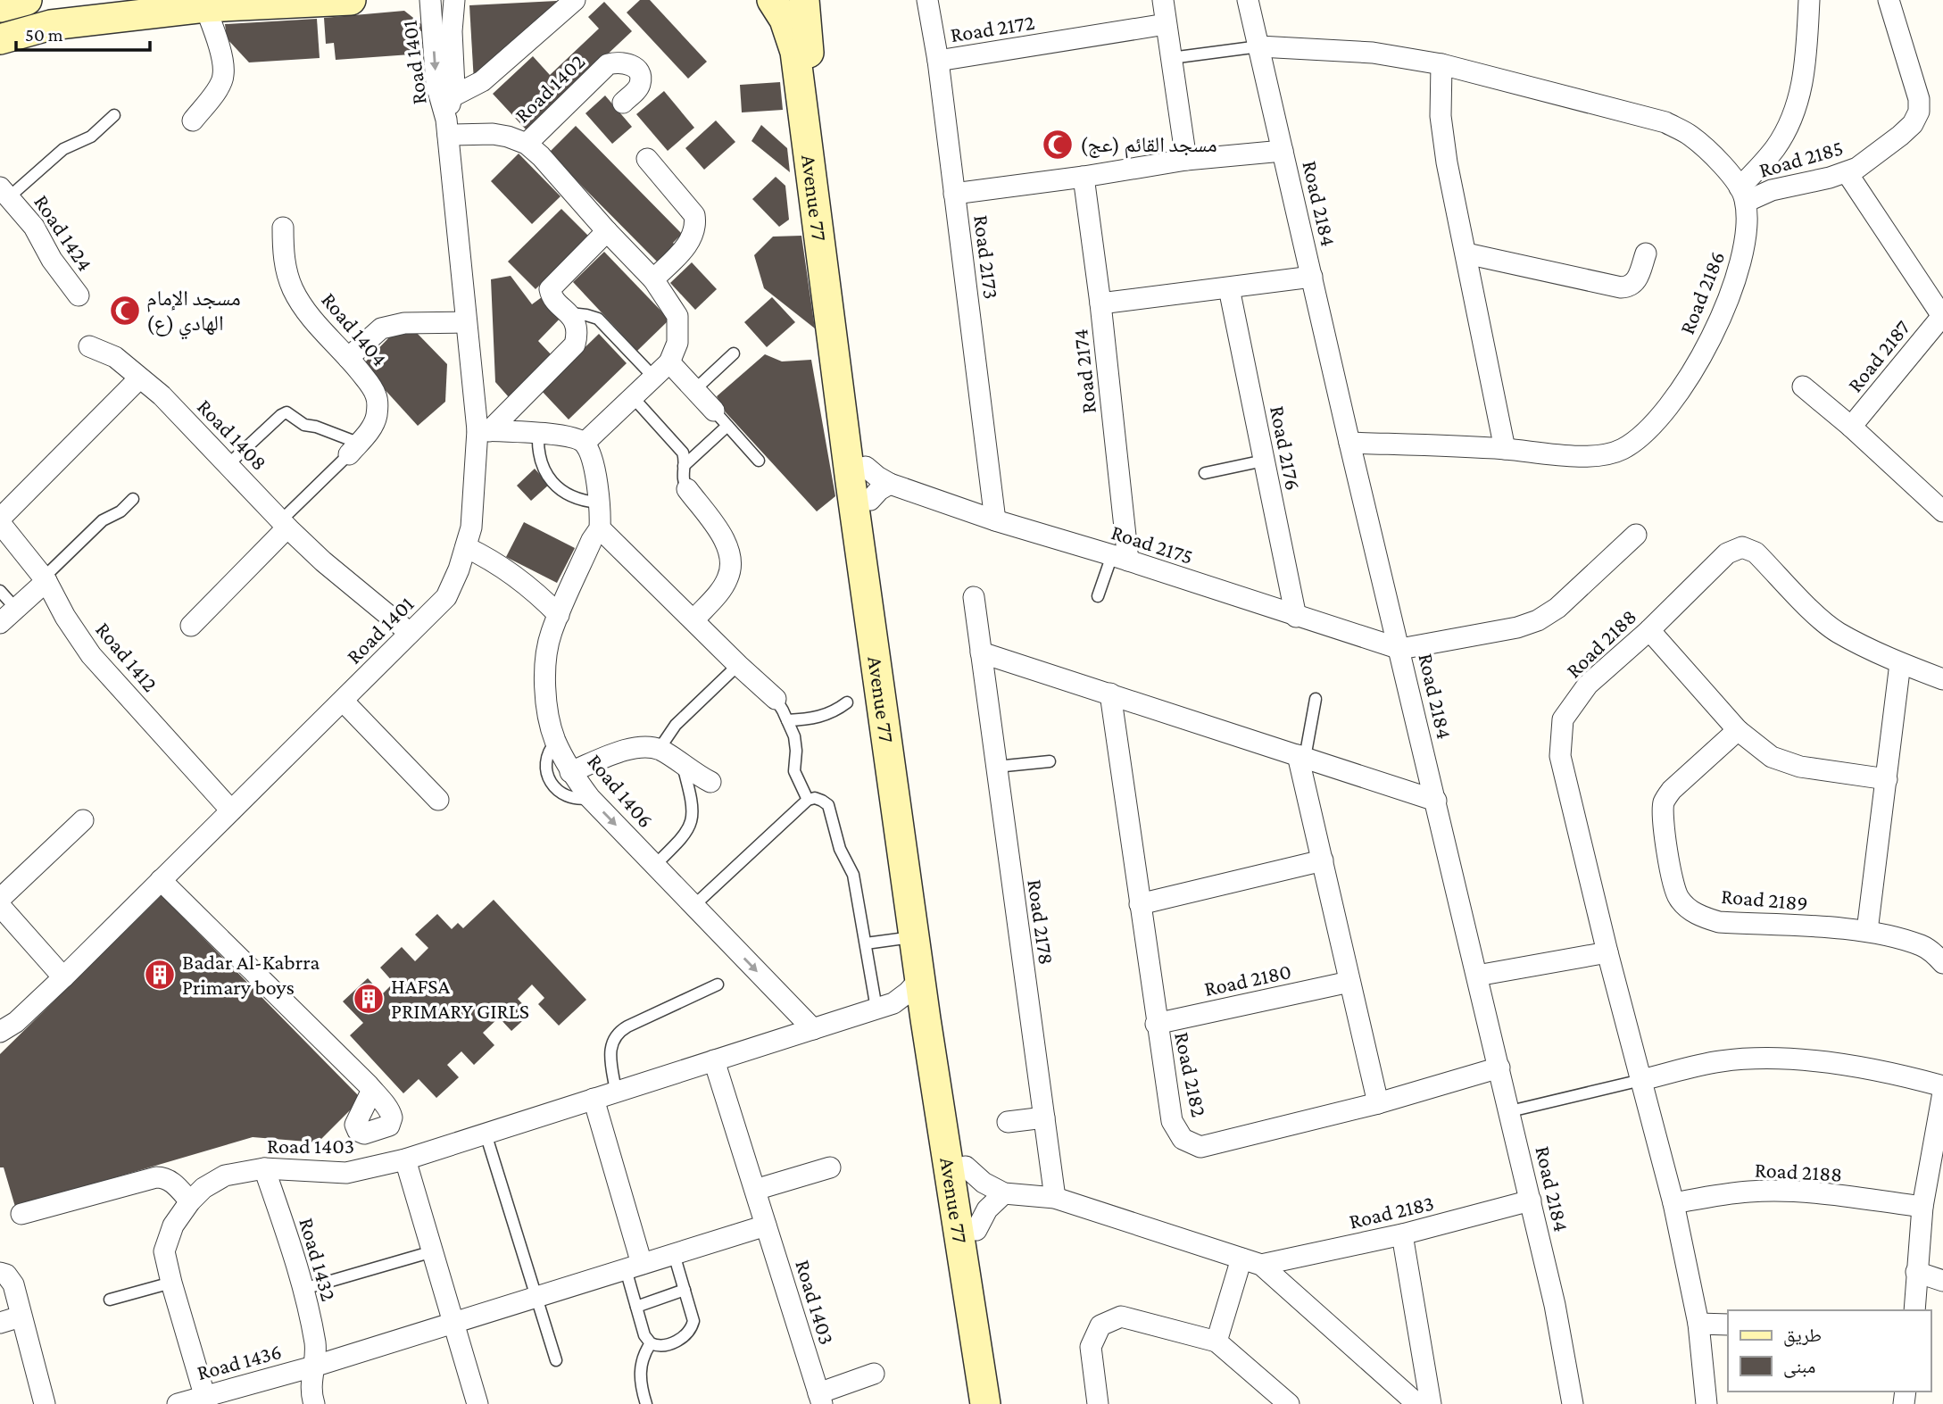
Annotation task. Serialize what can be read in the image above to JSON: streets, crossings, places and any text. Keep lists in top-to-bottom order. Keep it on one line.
{"streets":{"street":["Road 2172","Road 1401","Road 1402","Road 2185","Avenue 77","Road 2184","Road 1424","Road 2173","Road 2186","Road 1404","Road 2187","Road 2174","Road 1408","Road 2176","Road 2175","Road 2188","Road 1412","Road 1406","Road 2189","Road 2178","Road 2180","Road 2182","Road 1403","Road 2183","Road 1432","Road 1436"]},"crossings":[["Road 2172","Road 2173"],["Road 1401","Road 1408"],["Road 1401","Road 1412"],["Road 2185","Road 2186"],["Road 2185","Road 2187"],["Avenue 77","Road 2175"],["Avenue 77","Road 1403"],["Avenue 77","Road 2183"],["Road 2184","Road 2186"],["Road 2184","Road 2175"],["Road 2184","Road 2182"],["Road 2184","Road 2183"],["Road 2173","Road 2175"],["Road 2174","Road 2175"],["Road 2176","Road 2175"],["Road 1406","Road 1403"],["Road 2178","Road 2183"],["Road 2180","Road 2182"],["Road 1403","Road 1432"],["Road 1403","Road 1436"],["Road 1432","Road 1436"]],"one_way":["Road 1406"],"places":{"mosque":["مسجد القائم (عج)","مسجد الإمام الهادي (ع)"],"building":["Badar Al-Kabrra Primary boys","HAFSA PRIMARY GIRLS"]},"legend":["طريق","مبنى"],"scale_bar":"50 m"}
